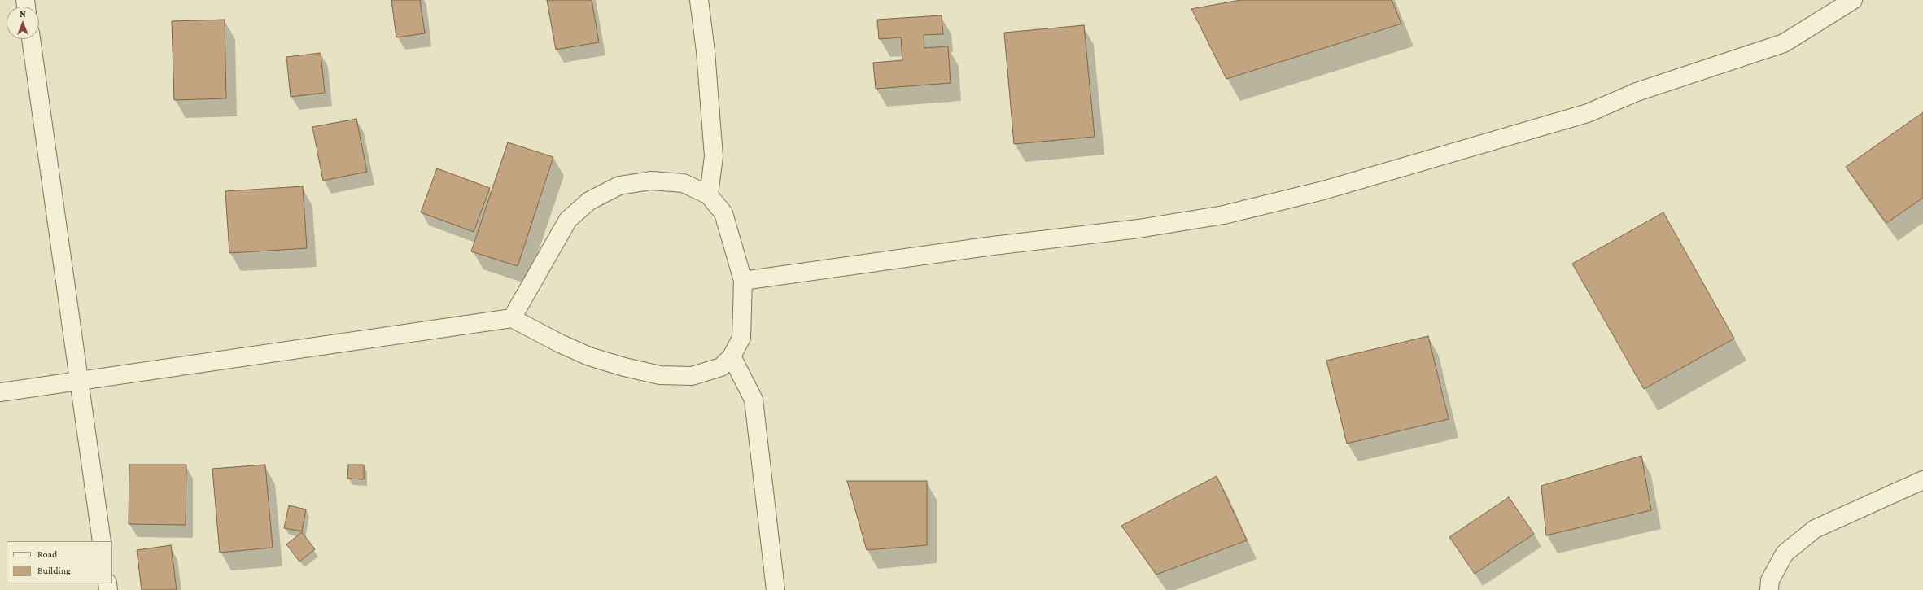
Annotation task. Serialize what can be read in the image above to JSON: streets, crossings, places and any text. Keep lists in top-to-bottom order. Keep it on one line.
{"legend":["Road","Building"],"north":"top"}
